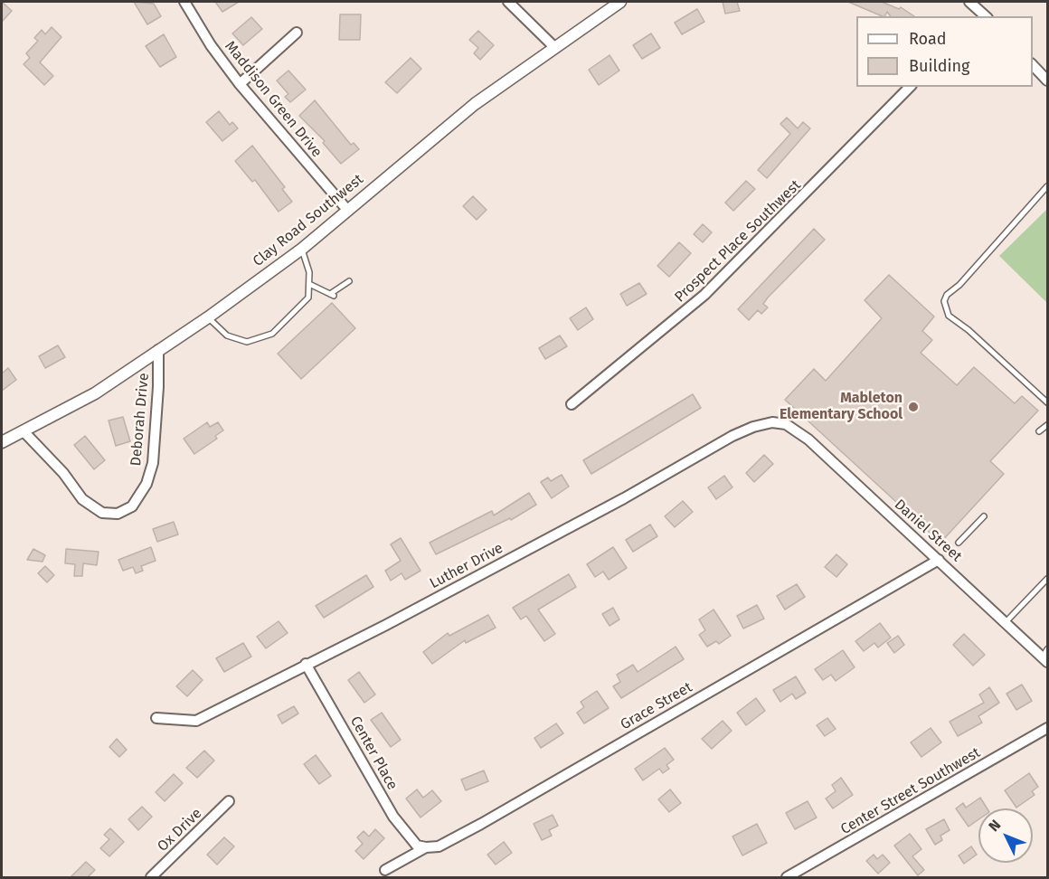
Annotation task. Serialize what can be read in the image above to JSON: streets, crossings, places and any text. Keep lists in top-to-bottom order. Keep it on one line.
{"streets":{"street":["Maddison Green Drive","Clay Road Southwest","Prospect Place Southwest","Deborah Drive","Daniel Street","Luther Drive","Grace Street","Center Place","Center Street Southwest","Ox Drive"]},"crossings":[["Maddison Green Drive","Clay Road Southwest"],["Clay Road Southwest","Deborah Drive"],["Daniel Street","Luther Drive"],["Daniel Street","Grace Street"],["Luther Drive","Center Place"],["Grace Street","Center Place"]],"places":["Mableton Elementary School"],"legend":["Road","Building"],"north":"top left"}
